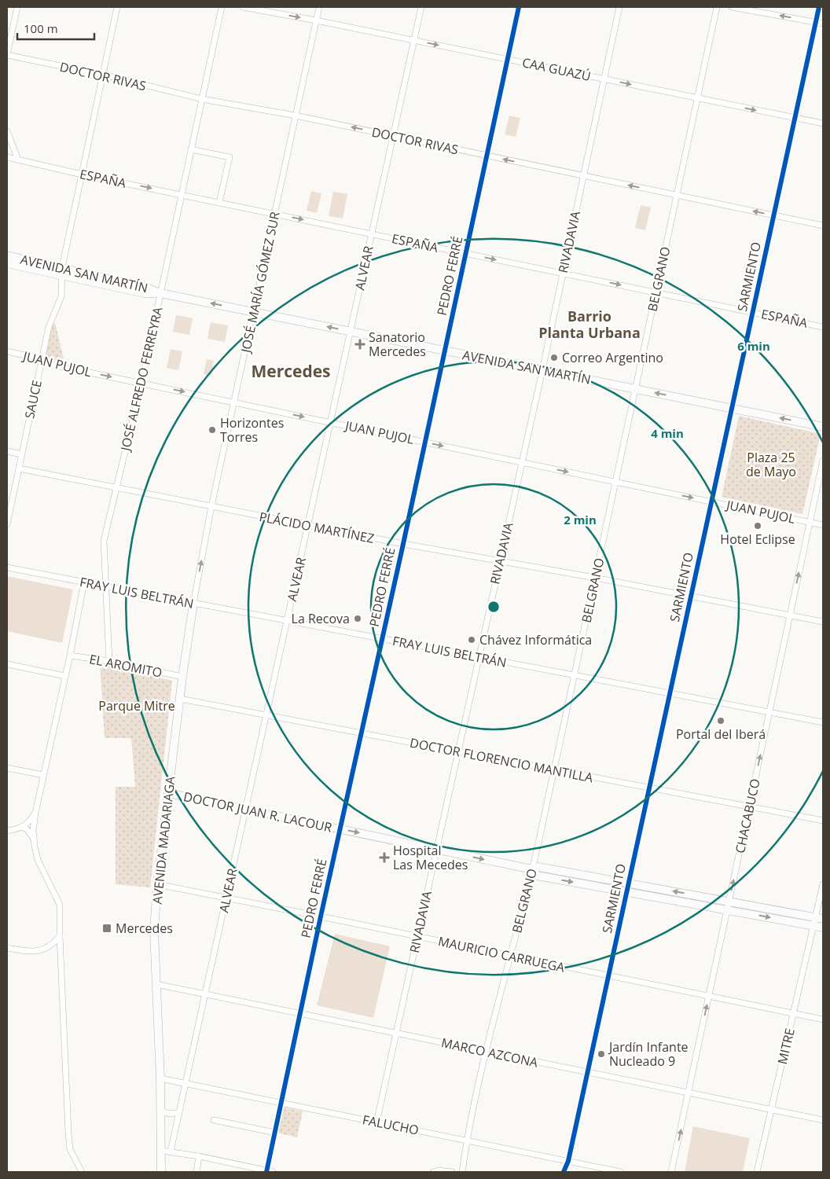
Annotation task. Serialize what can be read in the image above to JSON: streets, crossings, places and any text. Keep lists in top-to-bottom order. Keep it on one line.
{"streets":{"street":["CAA GUAZÚ","DOCTOR RIVAS","ESPAÑA","RIVADAVIA","ALVEAR","AVENIDA SAN MARTÍN","PEDRO FERRÉ","SARMIENTO","BELGRANO","JOSÉ MARÍA GÓMEZ SUR","JUAN PUJOL","JOSÉ ALFREDO FERREYRA","SAUCE","PLÁCIDO MARTÍNEZ","FRAY LUIS BELTRÁN","EL AROMITO","DOCTOR FLORENCIO MANTILLA","DOCTOR JUAN R. LACOUR","CHACABUCO","AVENIDA MADARIAGA","MAURICIO CARRUEGA","MITRE","MARCO AZCONA","FALUCHO"]},"crossings":[["CAA GUAZÚ","RIVADAVIA"],["CAA GUAZÚ","ALVEAR"],["CAA GUAZÚ","PEDRO FERRÉ"],["CAA GUAZÚ","SARMIENTO"],["CAA GUAZÚ","BELGRANO"],["CAA GUAZÚ","JOSÉ MARÍA GÓMEZ SUR"],["DOCTOR RIVAS","RIVADAVIA"],["DOCTOR RIVAS","ALVEAR"],["DOCTOR RIVAS","PEDRO FERRÉ"],["DOCTOR RIVAS","SARMIENTO"],["DOCTOR RIVAS","BELGRANO"],["DOCTOR RIVAS","JOSÉ MARÍA GÓMEZ SUR"],["DOCTOR RIVAS","JOSÉ ALFREDO FERREYRA"],["DOCTOR RIVAS","SAUCE"],["ESPAÑA","RIVADAVIA"],["ESPAÑA","ALVEAR"],["ESPAÑA","PEDRO FERRÉ"],["ESPAÑA","SARMIENTO"],["ESPAÑA","BELGRANO"],["ESPAÑA","JOSÉ MARÍA GÓMEZ SUR"],["ESPAÑA","JOSÉ ALFREDO FERREYRA"],["ESPAÑA","SAUCE"],["RIVADAVIA","AVENIDA SAN MARTÍN"],["RIVADAVIA","JUAN PUJOL"],["RIVADAVIA","PLÁCIDO MARTÍNEZ"],["RIVADAVIA","FRAY LUIS BELTRÁN"],["RIVADAVIA","DOCTOR FLORENCIO MANTILLA"],["RIVADAVIA","DOCTOR JUAN R. LACOUR"],["RIVADAVIA","MAURICIO CARRUEGA"],["RIVADAVIA","MARCO AZCONA"],["RIVADAVIA","FALUCHO"],["ALVEAR","AVENIDA SAN MARTÍN"],["ALVEAR","JUAN PUJOL"],["ALVEAR","PLÁCIDO MARTÍNEZ"],["ALVEAR","FRAY LUIS BELTRÁN"],["ALVEAR","DOCTOR FLORENCIO MANTILLA"],["ALVEAR","DOCTOR JUAN R. LACOUR"],["ALVEAR","MAURICIO CARRUEGA"],["ALVEAR","MARCO AZCONA"],["ALVEAR","FALUCHO"],["AVENIDA SAN MARTÍN","PEDRO FERRÉ"],["AVENIDA SAN MARTÍN","SARMIENTO"],["AVENIDA SAN MARTÍN","BELGRANO"],["AVENIDA SAN MARTÍN","JOSÉ MARÍA GÓMEZ SUR"],["AVENIDA SAN MARTÍN","JOSÉ ALFREDO FERREYRA"],["AVENIDA SAN MARTÍN","SAUCE"],["PEDRO FERRÉ","JUAN PUJOL"],["PEDRO FERRÉ","PLÁCIDO MARTÍNEZ"],["PEDRO FERRÉ","FRAY LUIS BELTRÁN"],["PEDRO FERRÉ","DOCTOR FLORENCIO MANTILLA"],["PEDRO FERRÉ","DOCTOR JUAN R. LACOUR"],["PEDRO FERRÉ","MAURICIO CARRUEGA"],["PEDRO FERRÉ","MARCO AZCONA"],["PEDRO FERRÉ","FALUCHO"],["SARMIENTO","JUAN PUJOL"],["SARMIENTO","PLÁCIDO MARTÍNEZ"],["SARMIENTO","FRAY LUIS BELTRÁN"],["SARMIENTO","DOCTOR FLORENCIO MANTILLA"],["SARMIENTO","DOCTOR JUAN R. LACOUR"],["SARMIENTO","MAURICIO CARRUEGA"],["SARMIENTO","MARCO AZCONA"],["SARMIENTO","FALUCHO"],["BELGRANO","JUAN PUJOL"],["BELGRANO","PLÁCIDO MARTÍNEZ"],["BELGRANO","FRAY LUIS BELTRÁN"],["BELGRANO","DOCTOR FLORENCIO MANTILLA"],["BELGRANO","DOCTOR JUAN R. LACOUR"],["BELGRANO","MAURICIO CARRUEGA"],["BELGRANO","MARCO AZCONA"],["BELGRANO","FALUCHO"],["JOSÉ MARÍA GÓMEZ SUR","JUAN PUJOL"],["JOSÉ MARÍA GÓMEZ SUR","PLÁCIDO MARTÍNEZ"],["JOSÉ MARÍA GÓMEZ SUR","FRAY LUIS BELTRÁN"],["JOSÉ MARÍA GÓMEZ SUR","AVENIDA MADARIAGA"],["JUAN PUJOL","JOSÉ ALFREDO FERREYRA"],["JUAN PUJOL","SAUCE"],["JUAN PUJOL","CHACABUCO"],["JOSÉ ALFREDO FERREYRA","PLÁCIDO MARTÍNEZ"],["JOSÉ ALFREDO FERREYRA","FRAY LUIS BELTRÁN"],["JOSÉ ALFREDO FERREYRA","EL AROMITO"],["SAUCE","PLÁCIDO MARTÍNEZ"],["PLÁCIDO MARTÍNEZ","CHACABUCO"],["FRAY LUIS BELTRÁN","CHACABUCO"],["FRAY LUIS BELTRÁN","AVENIDA MADARIAGA"],["EL AROMITO","AVENIDA MADARIAGA"],["DOCTOR FLORENCIO MANTILLA","CHACABUCO"],["DOCTOR FLORENCIO MANTILLA","AVENIDA MADARIAGA"],["DOCTOR JUAN R. LACOUR","AVENIDA MADARIAGA"],["CHACABUCO","MAURICIO CARRUEGA"],["CHACABUCO","MARCO AZCONA"],["AVENIDA MADARIAGA","MAURICIO CARRUEGA"],["AVENIDA MADARIAGA","MARCO AZCONA"],["AVENIDA MADARIAGA","FALUCHO"],["MAURICIO CARRUEGA","MITRE"],["MITRE","MARCO AZCONA"]],"one_way":["CAA GUAZÚ","DOCTOR RIVAS","ESPAÑA","AVENIDA SAN MARTÍN","JUAN PUJOL","DOCTOR JUAN R. LACOUR","CHACABUCO"],"districts":["Barrio Planta Urbana","Mercedes"],"parks":["Plaza 25 de Mayo","Parque Mitre"],"places":{"health":["Sanatorio Mercedes","Hospital Las Mecedes"],"other":["Correo Argentino","Horizontes Torres","Hotel Eclipse","La Recova","Chávez Informática","Portal del Iberá","Jardín Infante Nucleado 9"],"transit":["Mercedes"]},"scale_bar":"100 m","rings":["6 min","4 min","2 min"]}
